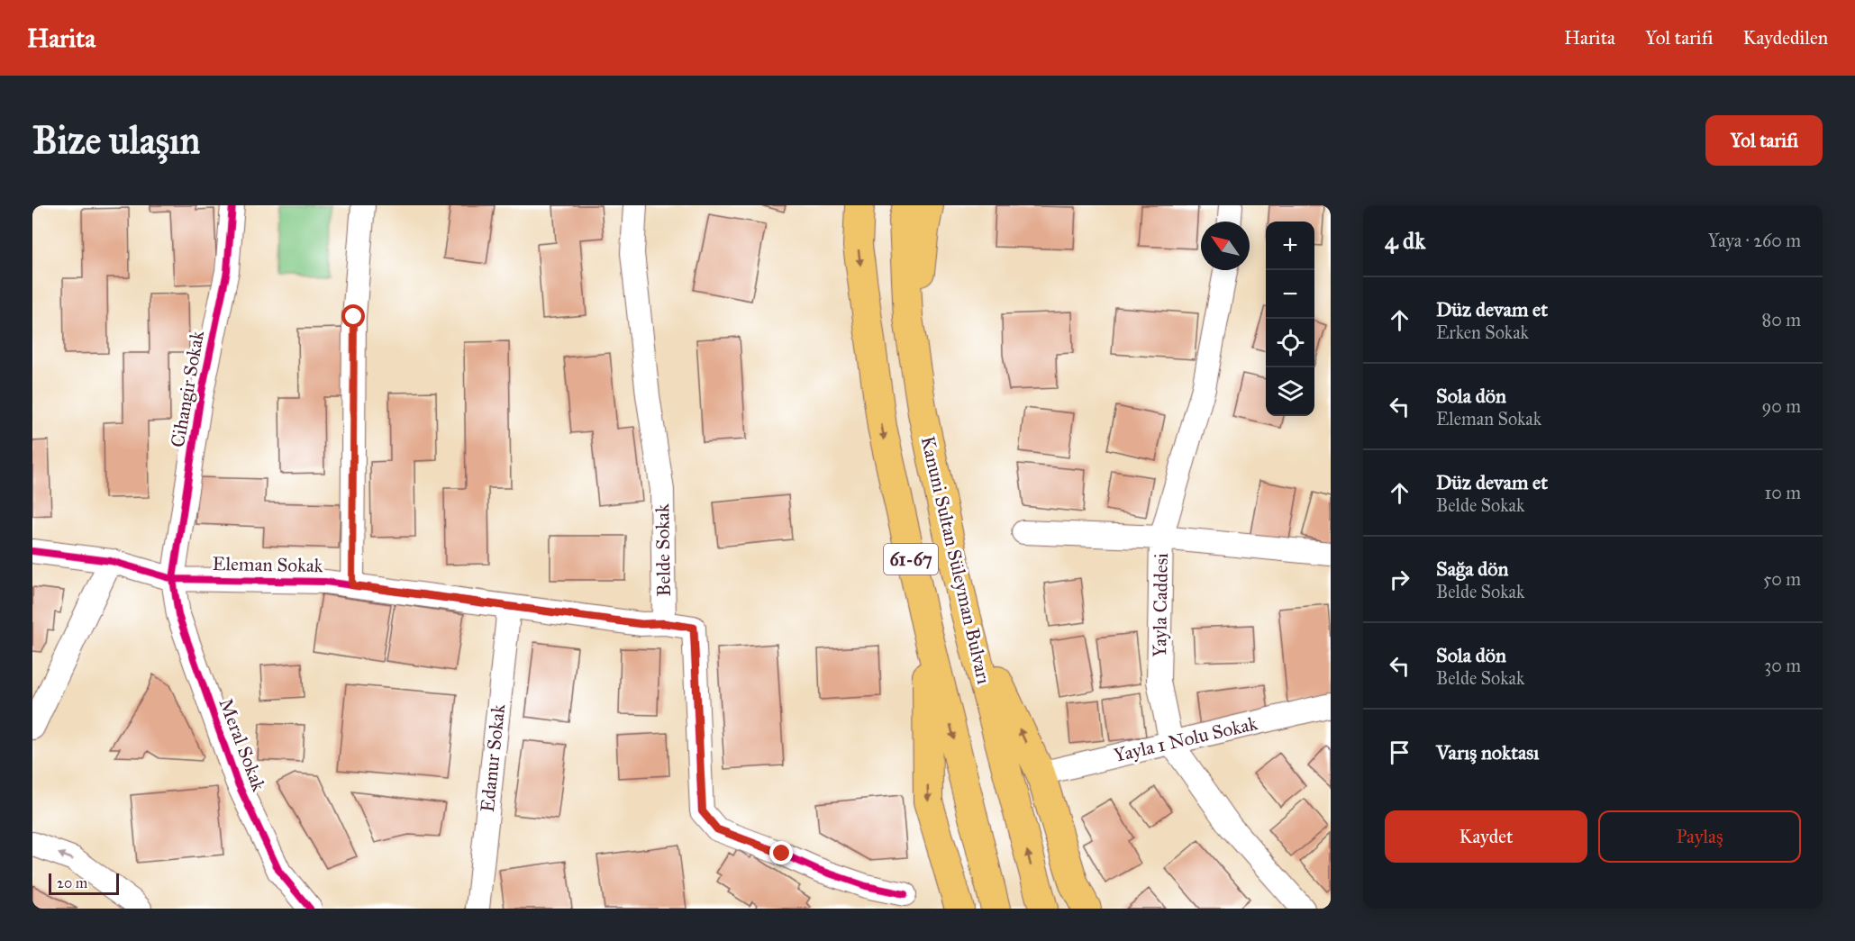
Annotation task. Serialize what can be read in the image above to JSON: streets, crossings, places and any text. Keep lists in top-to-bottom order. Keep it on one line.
{"streets":{"main road":["61-67","Kanuni Sultan Süleyman Bulvarı"],"street":["Cihangir Sokak","Belde Sokak","Eleman Sokak","Yayla Caddesi","Yayla 1 Nolu Sokak","Meral Sokak","Edanur Sokak"]},"crossings":[["Cihangir Sokak","Eleman Sokak"],["Cihangir Sokak","Meral Sokak"],["Belde Sokak","Eleman Sokak"],["61-67","Kanuni Sultan Süleyman Bulvarı"],["61-67","Yayla 1 Nolu Sokak"],["Eleman Sokak","Meral Sokak"],["Eleman Sokak","Edanur Sokak"],["Yayla Caddesi","Yayla 1 Nolu Sokak"]],"scale_bar":"20 m","north":"top left","page":{"header":"Harita","nav":["Harita","Yol tarifi","Kaydedilen"],"buttons":["Yol tarifi",["Kaydet","Paylaş"]],"title":"Bize ulaşın","heading":["4 dk","Yaya · 260 m"],"map_buttons":["+","−"],"list":[["Düz devam et","Erken Sokak","80 m"],["Sola dön","Eleman Sokak","90 m"],["Düz devam et","Belde Sokak","10 m"],["Sağa dön","Belde Sokak","50 m"],["Sola dön","Belde Sokak","30 m"],"Varış noktası"],"scale":"20 m"}}
